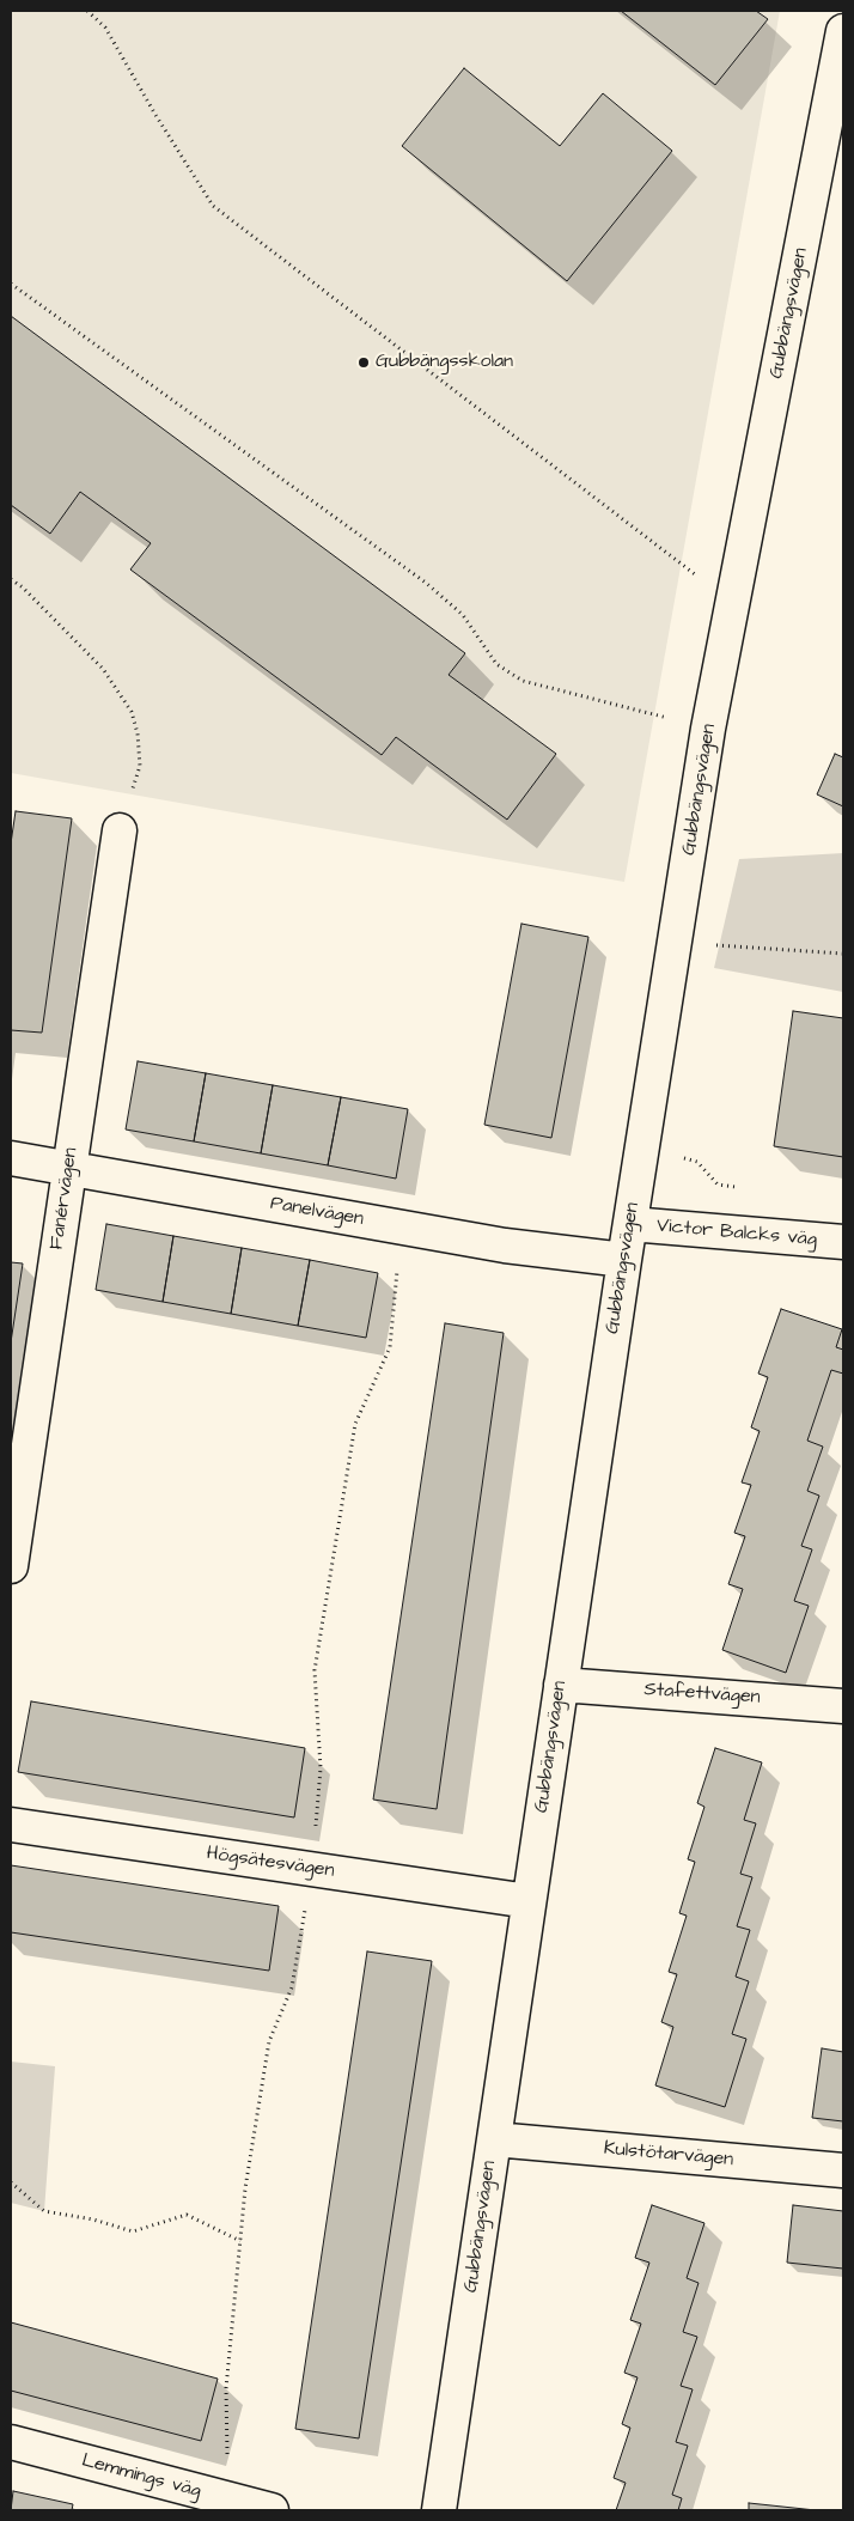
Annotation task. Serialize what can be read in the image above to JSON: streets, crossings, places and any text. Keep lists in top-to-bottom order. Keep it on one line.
{"streets":{"street":["Gubbängsvägen","Fanérvägen","Panelvägen","Victor Balcks väg","Stafettvägen","Högsätesvägen","Kulstötarvägen","Lemmings väg"]},"crossings":[["Gubbängsvägen","Panelvägen"],["Gubbängsvägen","Victor Balcks väg"],["Gubbängsvägen","Stafettvägen"],["Gubbängsvägen","Högsätesvägen"],["Gubbängsvägen","Kulstötarvägen"],["Fanérvägen","Panelvägen"]],"places":["Gubbängsskolan"]}
